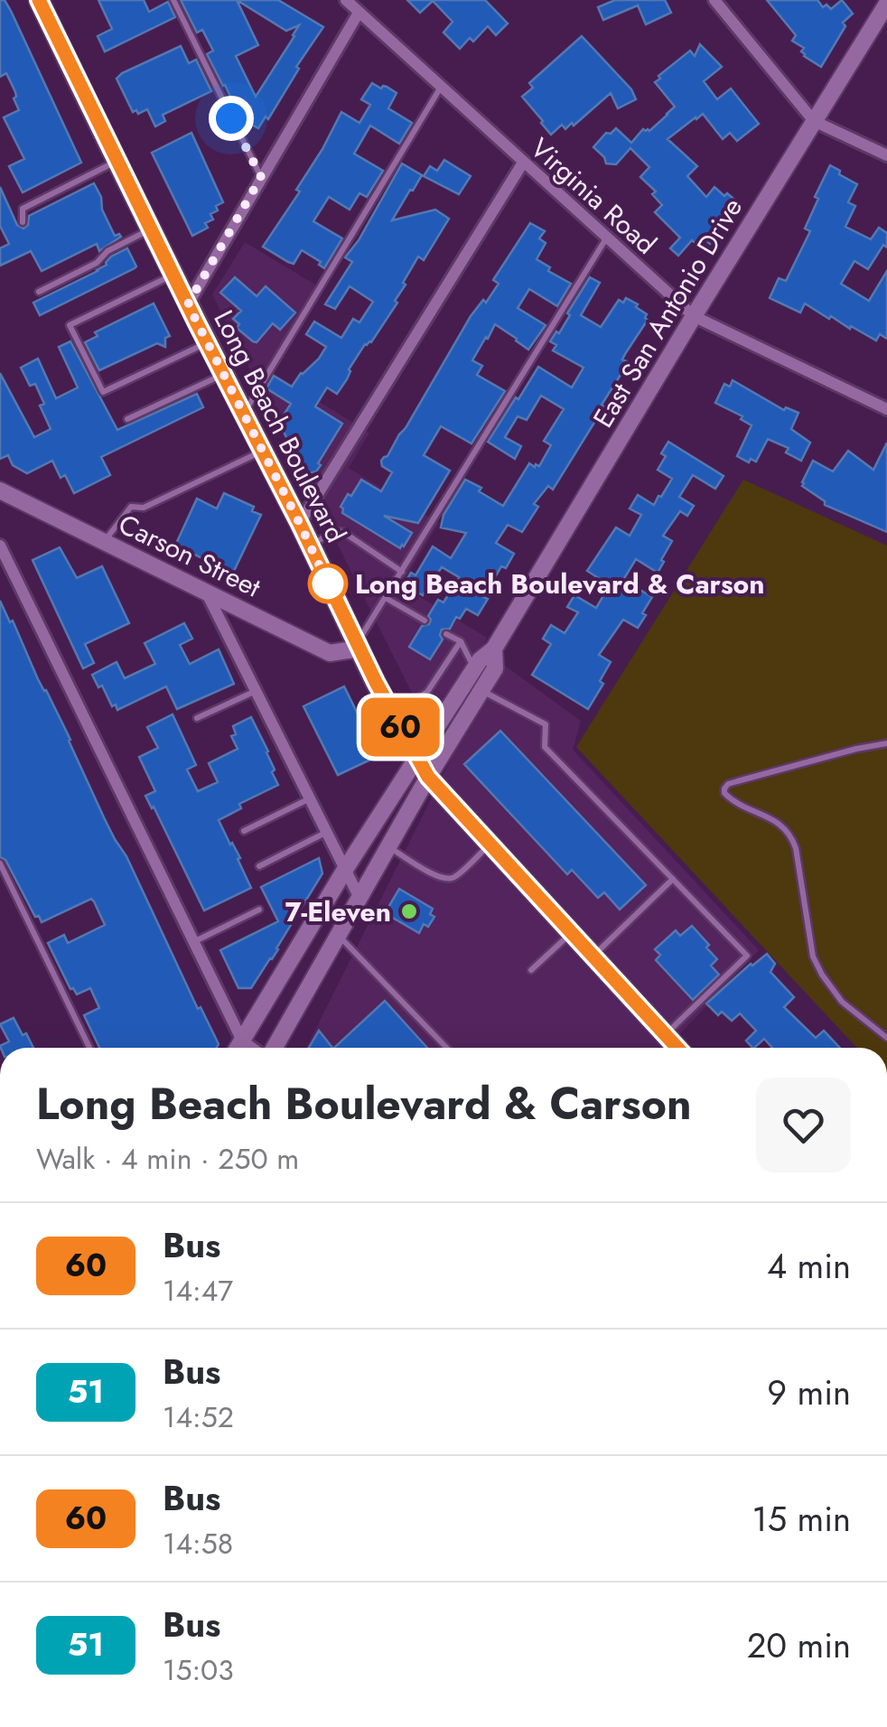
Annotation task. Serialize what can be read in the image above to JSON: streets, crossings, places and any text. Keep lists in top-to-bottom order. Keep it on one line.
{"streets":{"main road":["East San Antonio Drive","Long Beach Boulevard","Carson Street"],"street":["Virginia Road"]},"crossings":[["Virginia Road","East San Antonio Drive"],["East San Antonio Drive","Long Beach Boulevard"],["Long Beach Boulevard","Carson Street"]],"places":["Long Beach Boulevard & Carson","7-Eleven"],"lines":["bus line 60"],"page":{"on_map":"60","heading":["Long Beach Boulevard & Carson","Walk · 4 min · 250 m"],"list":[{"mark":"60","name":"Bus","note":"14:47","value":"4 min"},{"mark":"51","name":"Bus","note":"14:52","value":"9 min"},{"mark":"60","name":"Bus","note":"14:58","value":"15 min"},{"mark":"51","name":"Bus","note":"15:03","value":"20 min"}]}}
